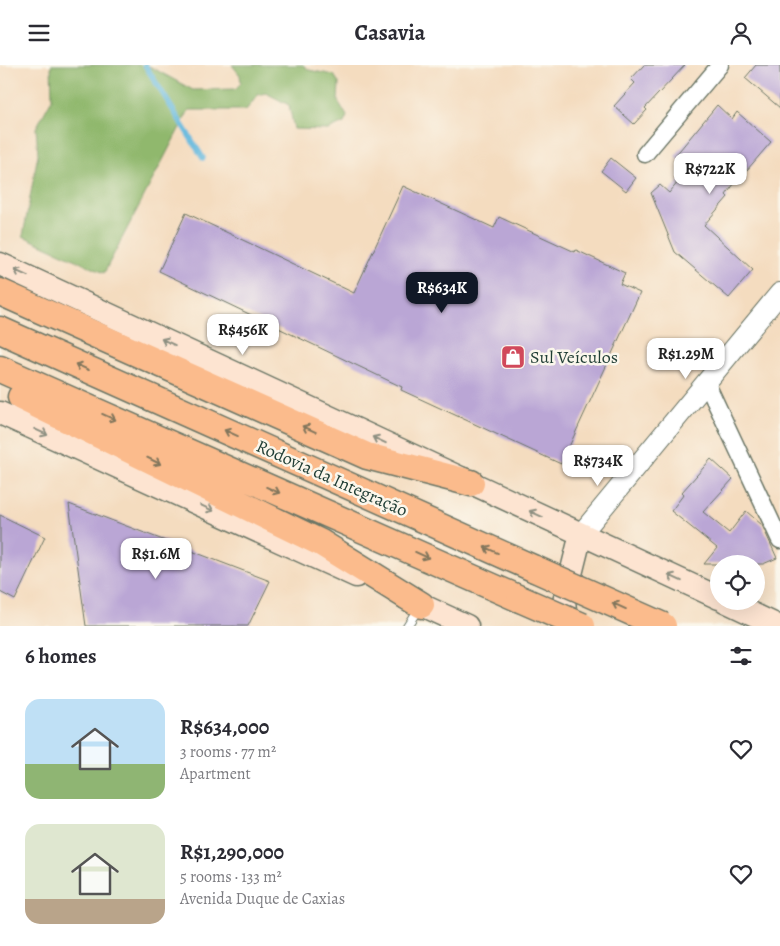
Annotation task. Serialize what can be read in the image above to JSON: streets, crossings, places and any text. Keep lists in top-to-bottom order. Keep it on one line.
{"streets":{"highway":["Rodovia da Integração"]},"places":{"shop":["Sul Veículos"]},"page":{"header":"Casavia","price":["R$722K","R$634K","R$456K","R$1.29M","R$734K","R$1.6M"],"heading":"6 homes","list":[{"name":"R$634,000","note":"3 rooms · 77 m² · Apartment"},{"name":"R$1,290,000","note":"5 rooms · 133 m² · Avenida Duque de Caxias"}]}}
